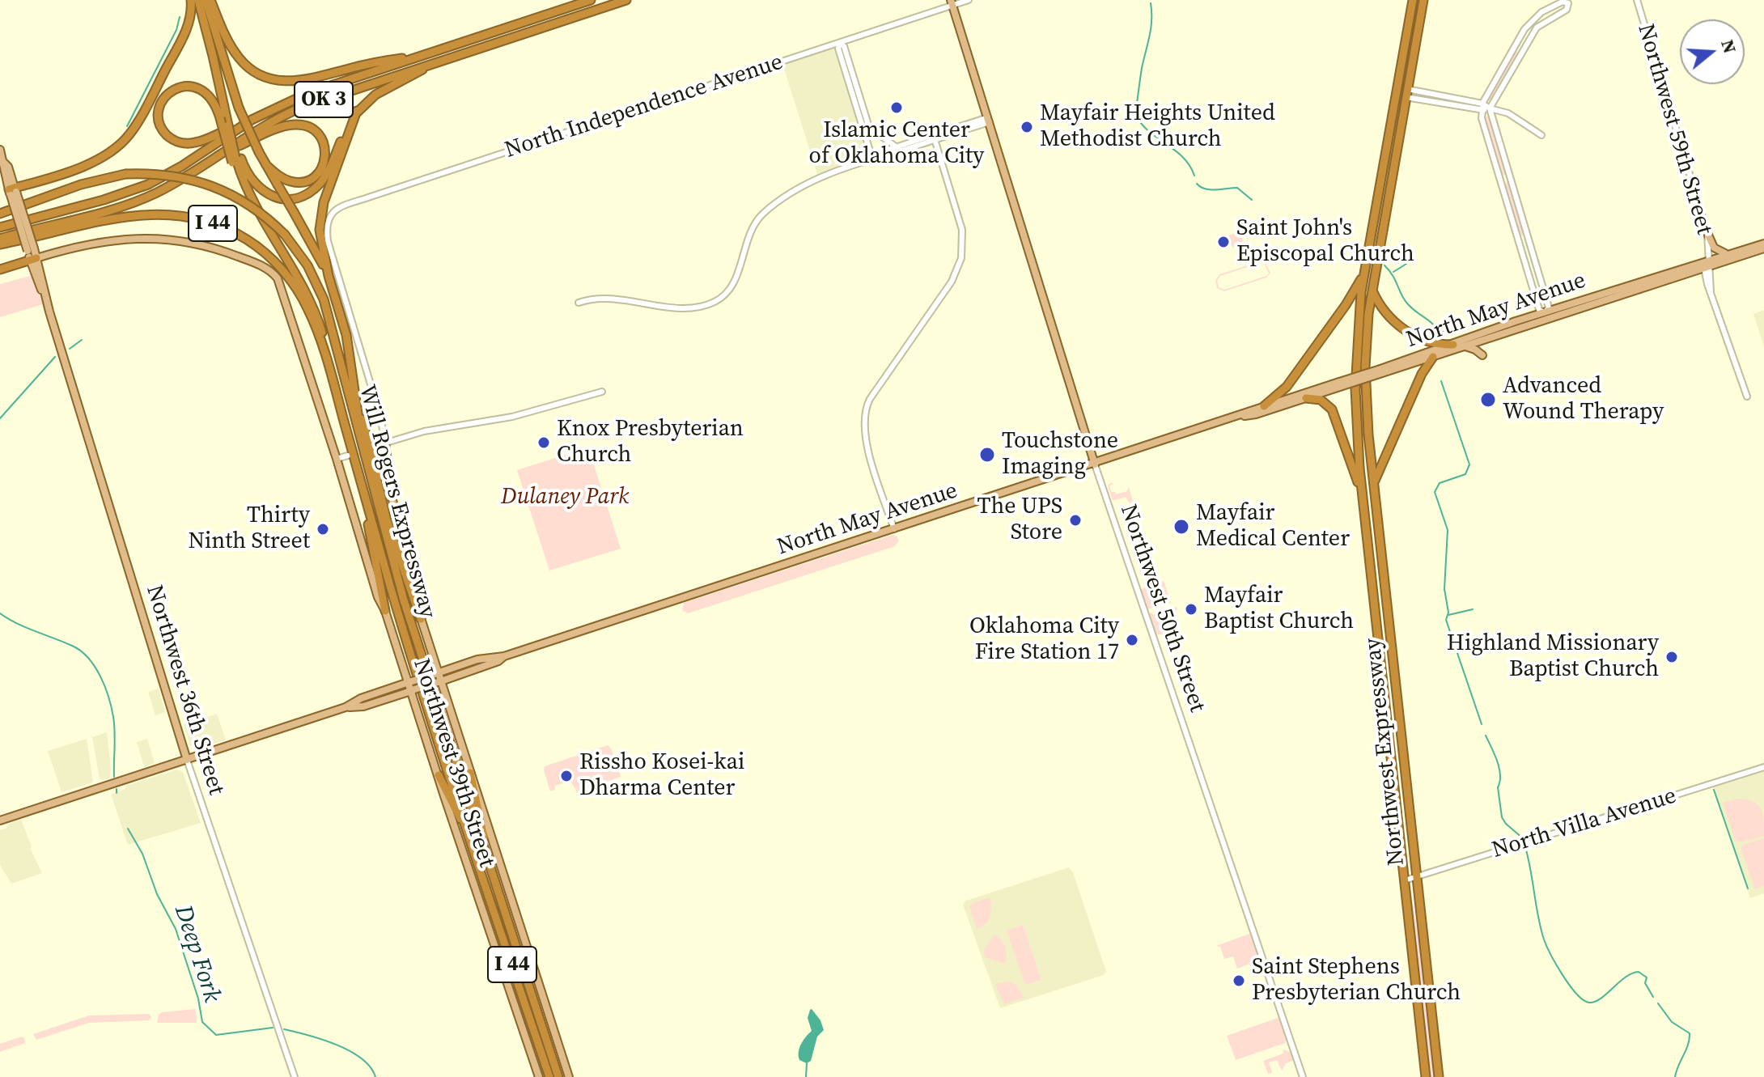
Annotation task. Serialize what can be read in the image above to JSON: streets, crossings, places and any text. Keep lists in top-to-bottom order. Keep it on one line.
{"streets":{"highway":["OK 3","I 44","Will Rogers Expressway","Northwest Expressway"],"main road":["North May Avenue","Northwest 50th Street","Northwest 36th Street","Northwest 39th Street"],"street":["North Independence Avenue","Northwest 59th Street","North Villa Avenue"]},"crossings":[["North Independence Avenue","Northwest 50th Street"],["North Independence Avenue","Northwest 39th Street"],["Northwest 59th Street","North May Avenue"],["North May Avenue","Northwest 50th Street"],["North May Avenue","Northwest 36th Street"],["North May Avenue","Northwest 39th Street"],["Northwest 36th Street","Northwest 39th Street"],["Northwest Expressway","North Villa Avenue"]],"water":["Deep Fork"],"parks":["Dulaney Park"],"places":["Islamic Center of Oklahoma City","Mayfair Heights United Methodist Church","Saint John's Episcopal Church","Advanced Wound Therapy","Knox Presbyterian Church","Touchstone Imaging","The UPS Store","Mayfair Medical Center","Thirty Ninth Street","Mayfair Baptist Church","Oklahoma City Fire Station 17","Highland Missionary Baptist Church","Rissho Kosei-kai Dharma Center","Saint Stephens Presbyterian Church"],"north":"right"}
